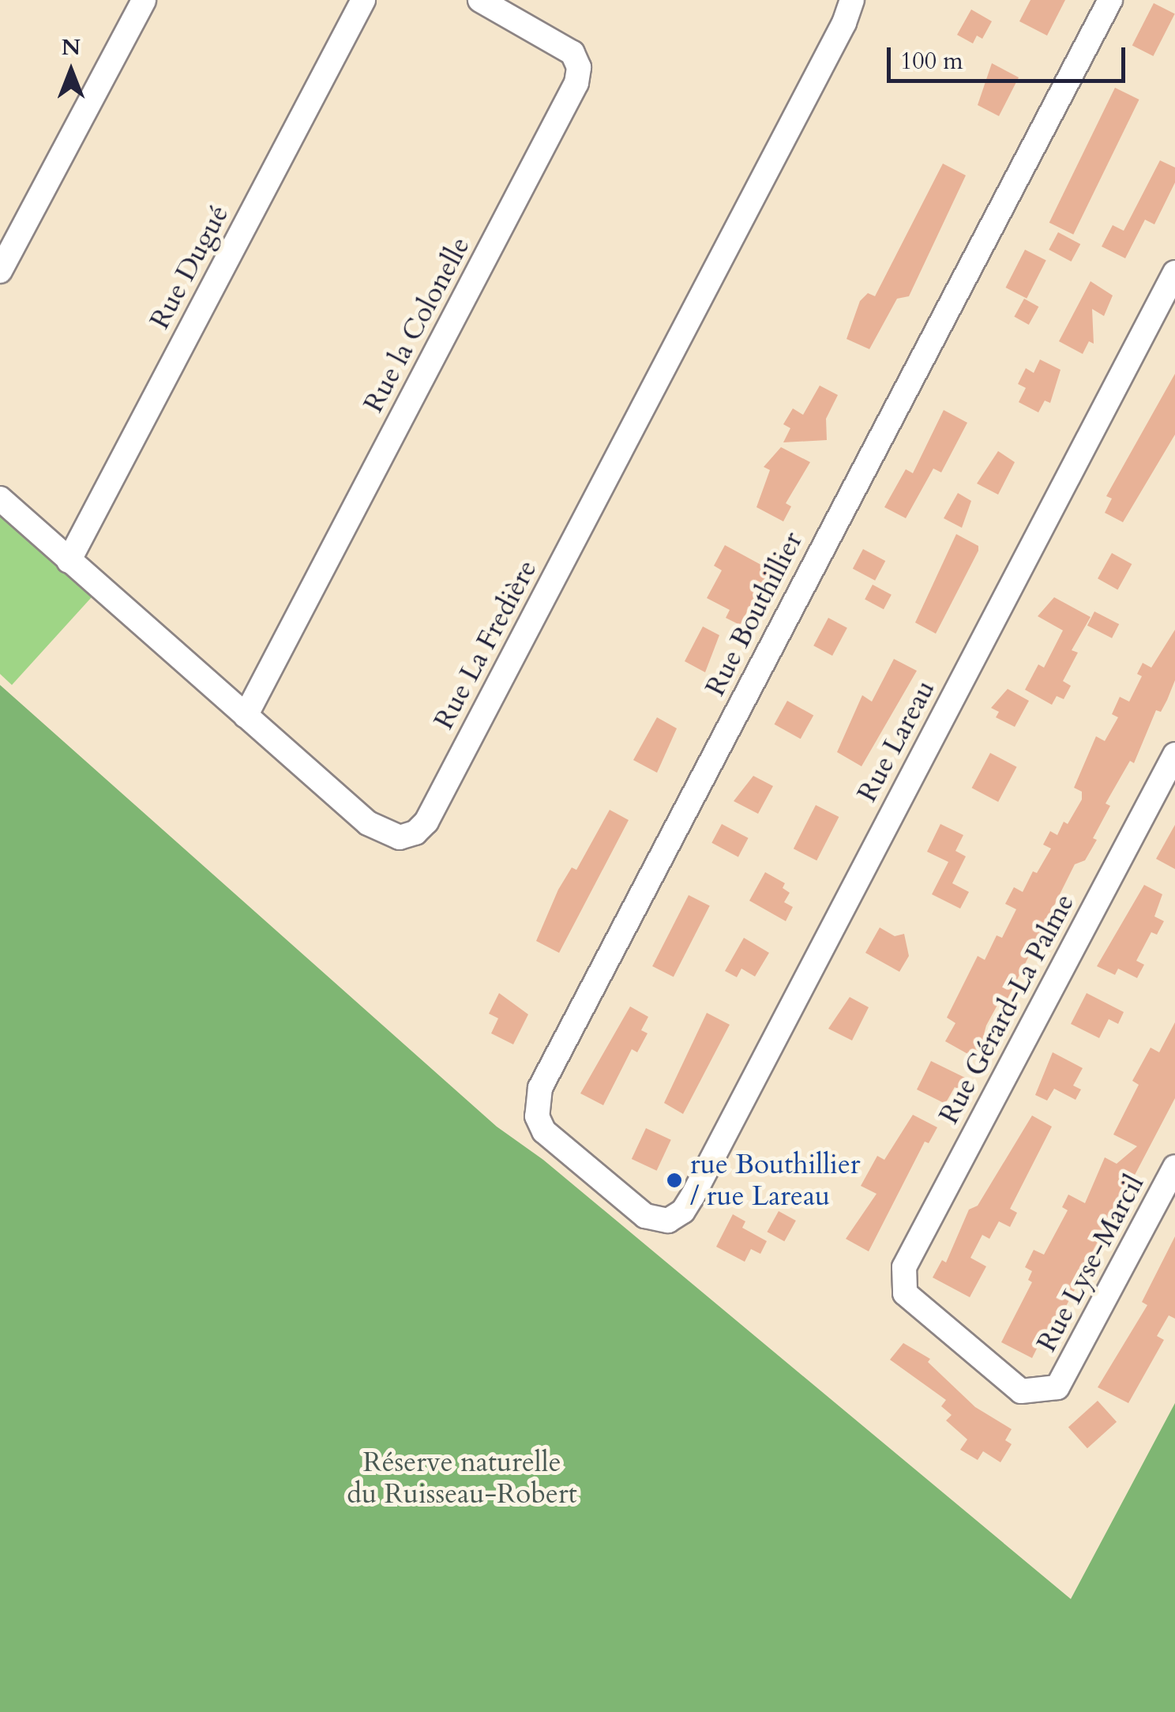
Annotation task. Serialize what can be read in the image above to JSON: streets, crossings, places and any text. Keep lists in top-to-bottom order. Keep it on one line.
{"streets":{"street":["Rue Dugué","Rue la Colonelle","Rue Bouthillier","Rue La Fredière","Rue Lareau","Rue Gérard-La Palme","Rue Lyse-Marcil"]},"crossings":[["Rue Dugué","Rue La Fredière"],["Rue la Colonelle","Rue La Fredière"],["Rue Bouthillier","Rue Lareau"],["Rue Gérard-La Palme","Rue Lyse-Marcil"]],"parks":["Réserve naturelle du Ruisseau-Robert"],"places":["rue Bouthillier / rue Lareau"],"scale_bar":"100 m","north":"top"}
